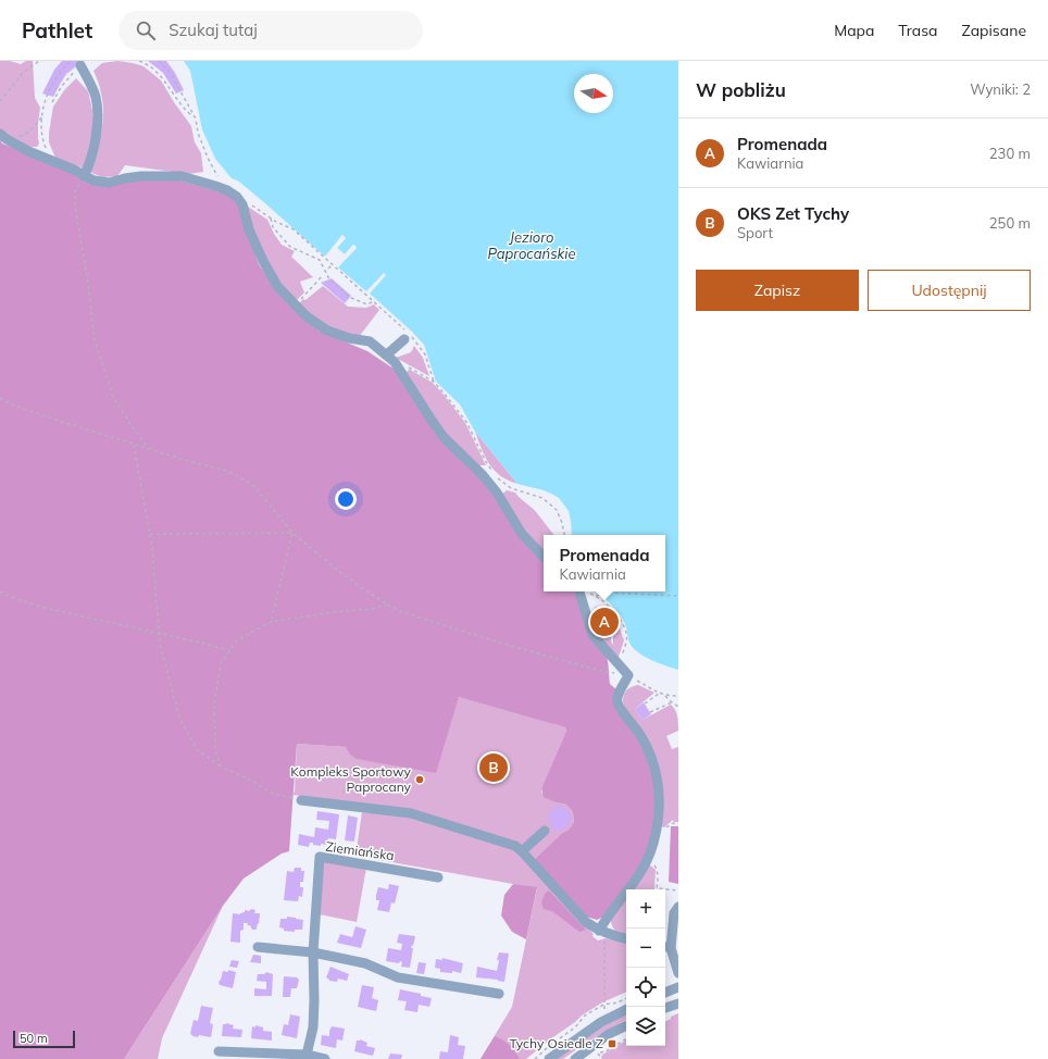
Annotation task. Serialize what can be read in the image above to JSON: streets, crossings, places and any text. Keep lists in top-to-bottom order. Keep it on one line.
{"streets":{"street":["Ziemiańska"]},"water":["Jezioro Paprocańskie"],"places":{"other":["Kompleks Sportowy Paprocany"],"transit":["Tychy Osiedle Z"]},"scale_bar":"50 m","north":"right","page":{"header":"Pathlet","search":"Szukaj tutaj","nav":["Mapa","Trasa","Zapisane"],"heading":["W pobliżu","Wyniki: 2"],"list":[{"mark":"A","name":"Promenada","note":"Kawiarnia","value":"230 m"},{"mark":"B","name":"OKS Zet Tychy","note":"Sport","value":"250 m"}],"buttons":["Zapisz","Udostępnij"],"popup":["Promenada","Kawiarnia"],"pins":["A","B"],"map_buttons":["+","−"],"scale":"50 m"}}
